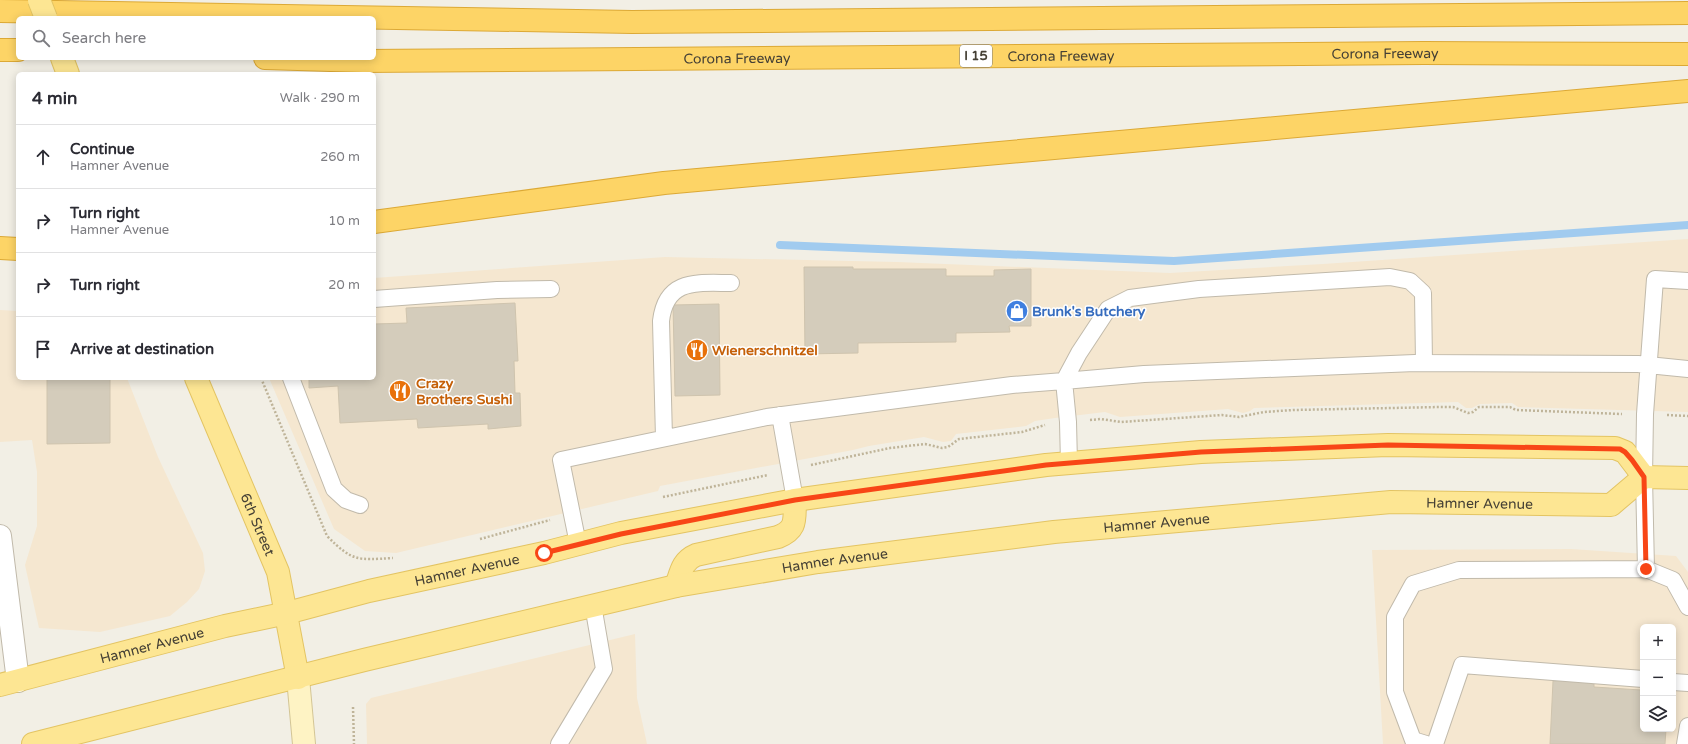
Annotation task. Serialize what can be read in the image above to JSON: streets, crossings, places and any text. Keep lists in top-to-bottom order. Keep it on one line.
{"streets":{"highway":["Corona Freeway","I 15"],"main road":["Hamner Avenue","6th Street"]},"crossings":[["Hamner Avenue","6th Street"]],"places":{"shop":["Brunk's Butchery"],"restaurant":["Wienerschnitzel","Crazy Brothers Sushi"]},"page":{"search":"Search here","heading":["4 min","Walk · 290 m"],"list":[["Continue","Hamner Avenue","260 m"],["Turn right","Hamner Avenue","10 m"],["Turn right","20 m"],"Arrive at destination"],"map_buttons":["+","−"]}}
